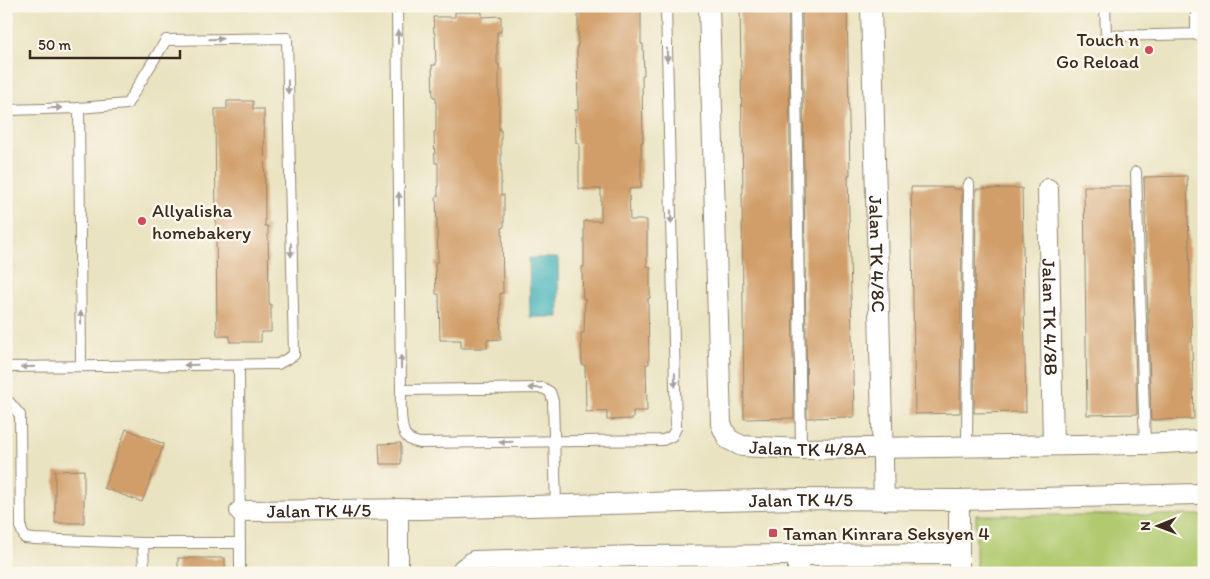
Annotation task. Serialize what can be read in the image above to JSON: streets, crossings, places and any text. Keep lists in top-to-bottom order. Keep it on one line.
{"streets":{"street":["Jalan TK 4/8C","Jalan TK 4/8B","Jalan TK 4/8A","Jalan TK 4/5"]},"crossings":[["Jalan TK 4/8C","Jalan TK 4/8A"],["Jalan TK 4/8C","Jalan TK 4/5"],["Jalan TK 4/8B","Jalan TK 4/8A"]],"places":{"other":["Touch n Go Reload","Allyalisha homebakery"],"transit":["Taman Kinrara Seksyen 4"]},"scale_bar":"50 m","north":"left"}
